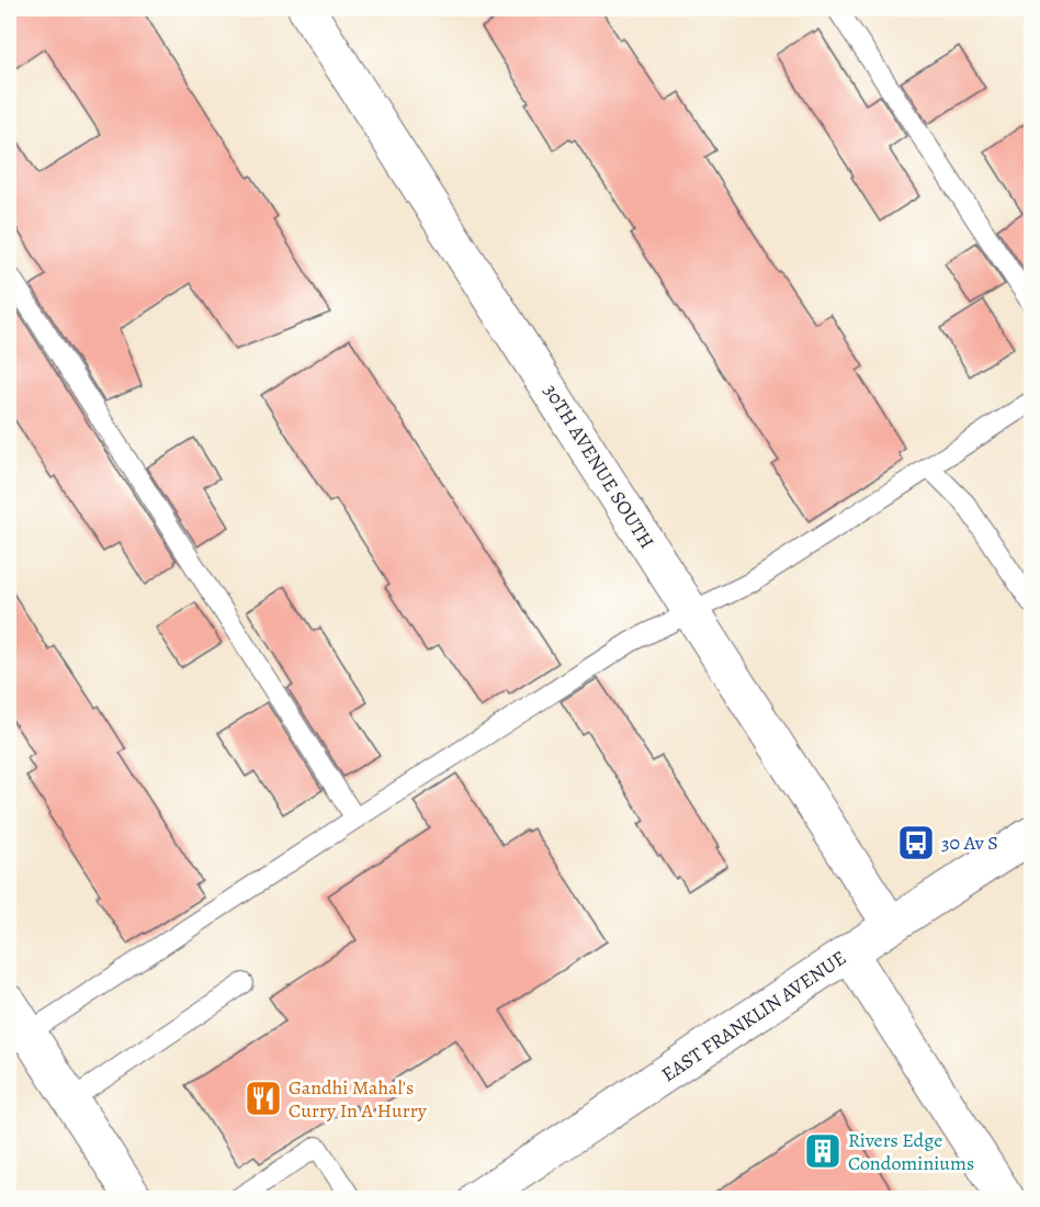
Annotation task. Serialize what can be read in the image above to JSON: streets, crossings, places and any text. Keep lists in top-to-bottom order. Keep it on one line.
{"streets":{"street":["30TH AVENUE SOUTH","EAST FRANKLIN AVENUE"]},"crossings":[["30TH AVENUE SOUTH","EAST FRANKLIN AVENUE"]],"places":{"bus stop":["30 Av S"],"restaurant":["Gandhi Mahal's Curry In A Hurry"],"building":["Rivers Edge Condominiums"]}}
